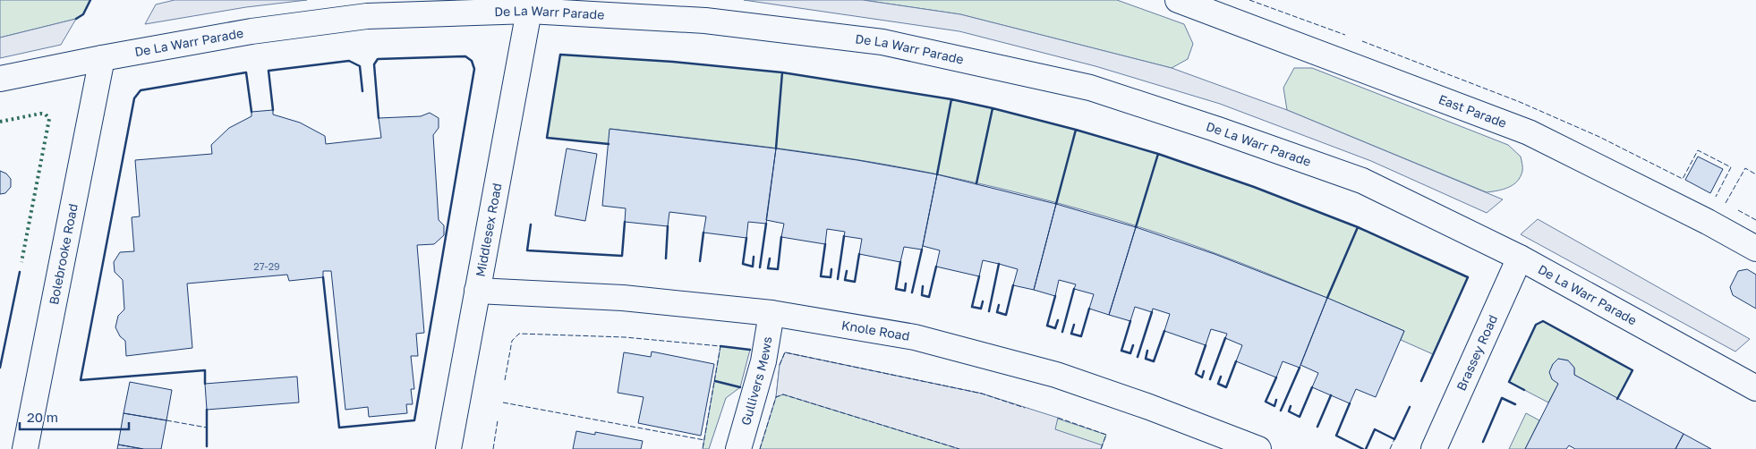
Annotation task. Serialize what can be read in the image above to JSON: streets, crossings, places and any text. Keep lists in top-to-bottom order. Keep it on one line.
{"streets":{"street":["De La Warr Parade","East Parade","Middlesex Road","Bolebrooke Road","Knole Road","Brassey Road","Gullivers Mews"]},"crossings":[["De La Warr Parade","Middlesex Road"],["De La Warr Parade","Bolebrooke Road"],["De La Warr Parade","Brassey Road"],["Middlesex Road","Knole Road"],["Knole Road","Gullivers Mews"]],"house_numbers":["27-29"],"scale_bar":"20 m"}
